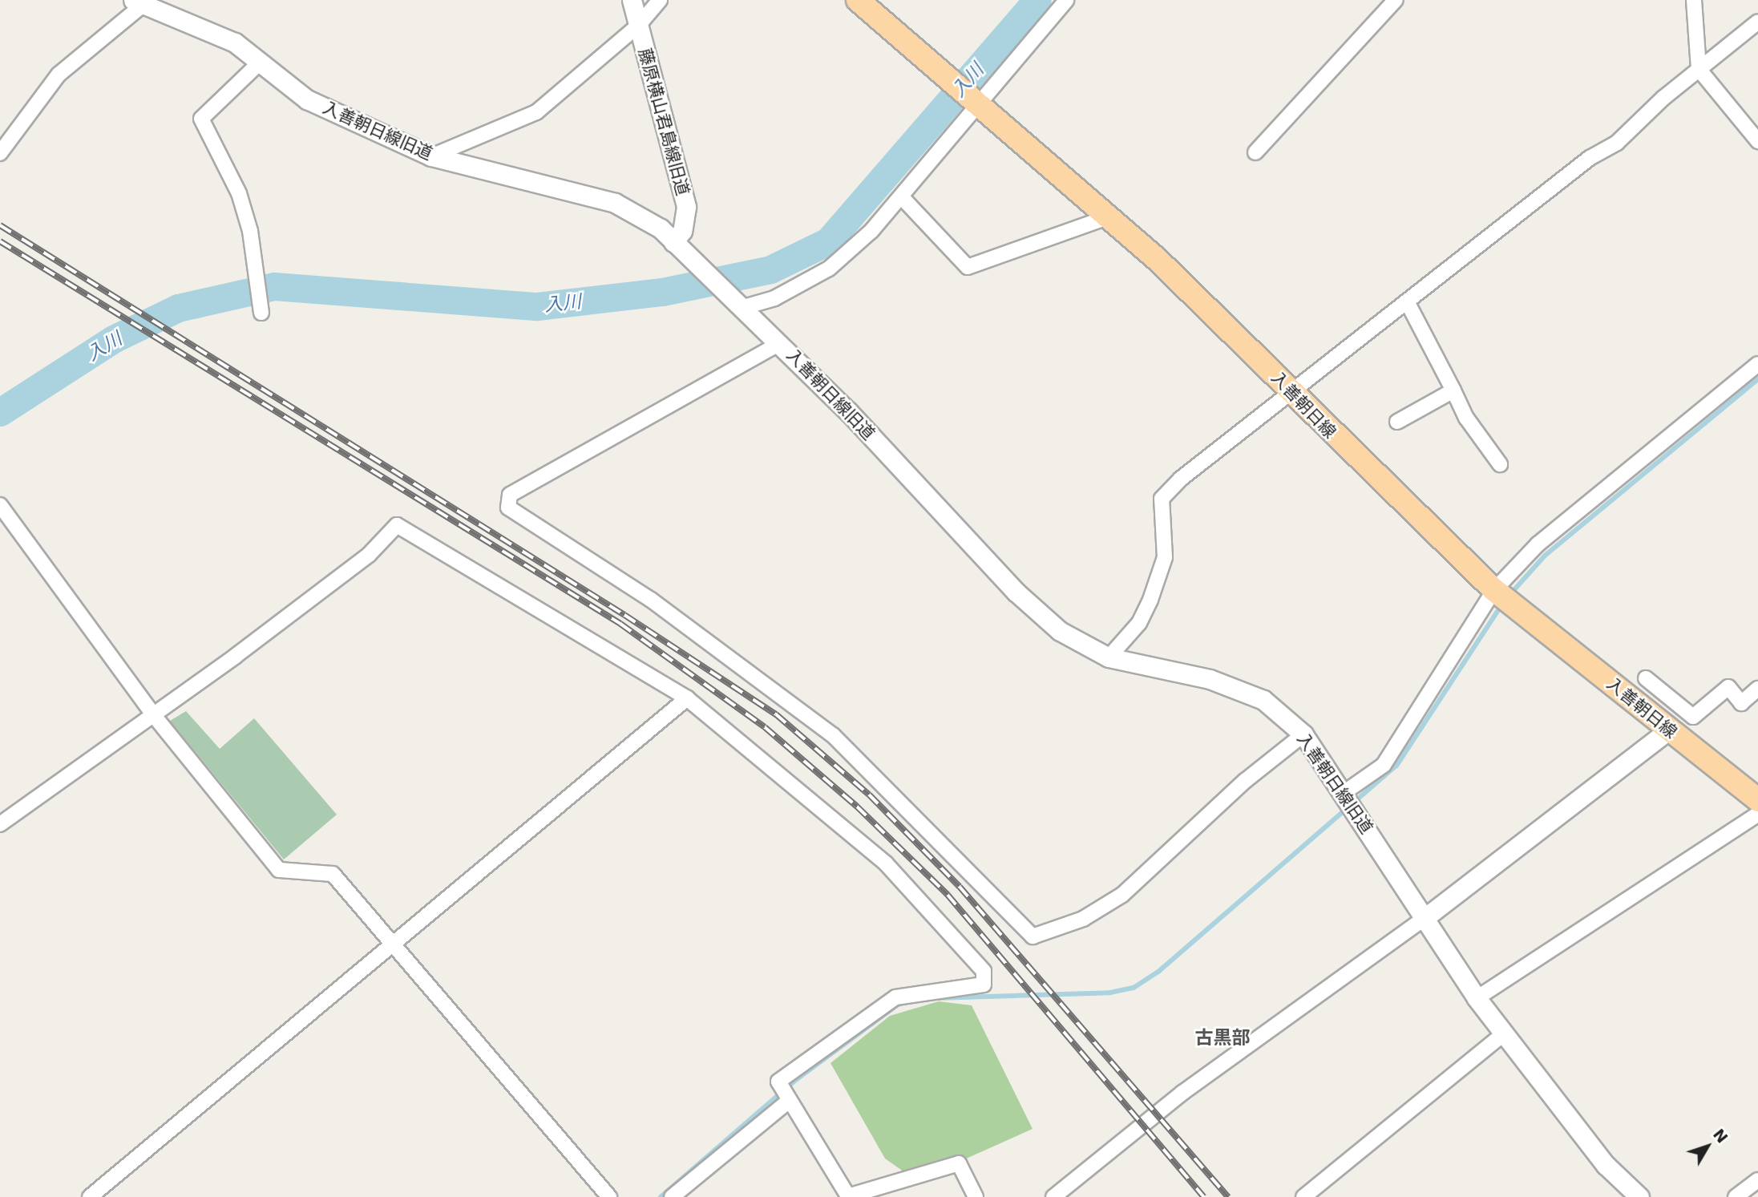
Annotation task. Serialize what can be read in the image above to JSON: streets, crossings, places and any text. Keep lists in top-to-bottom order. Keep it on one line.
{"streets":{"main road":["入善朝日線"],"street":["藤原横山君島線旧道","入善朝日線旧道"]},"crossings":[["藤原横山君島線旧道","入善朝日線旧道"]],"districts":["古黒部"],"water":["入川"],"north":"top right"}
